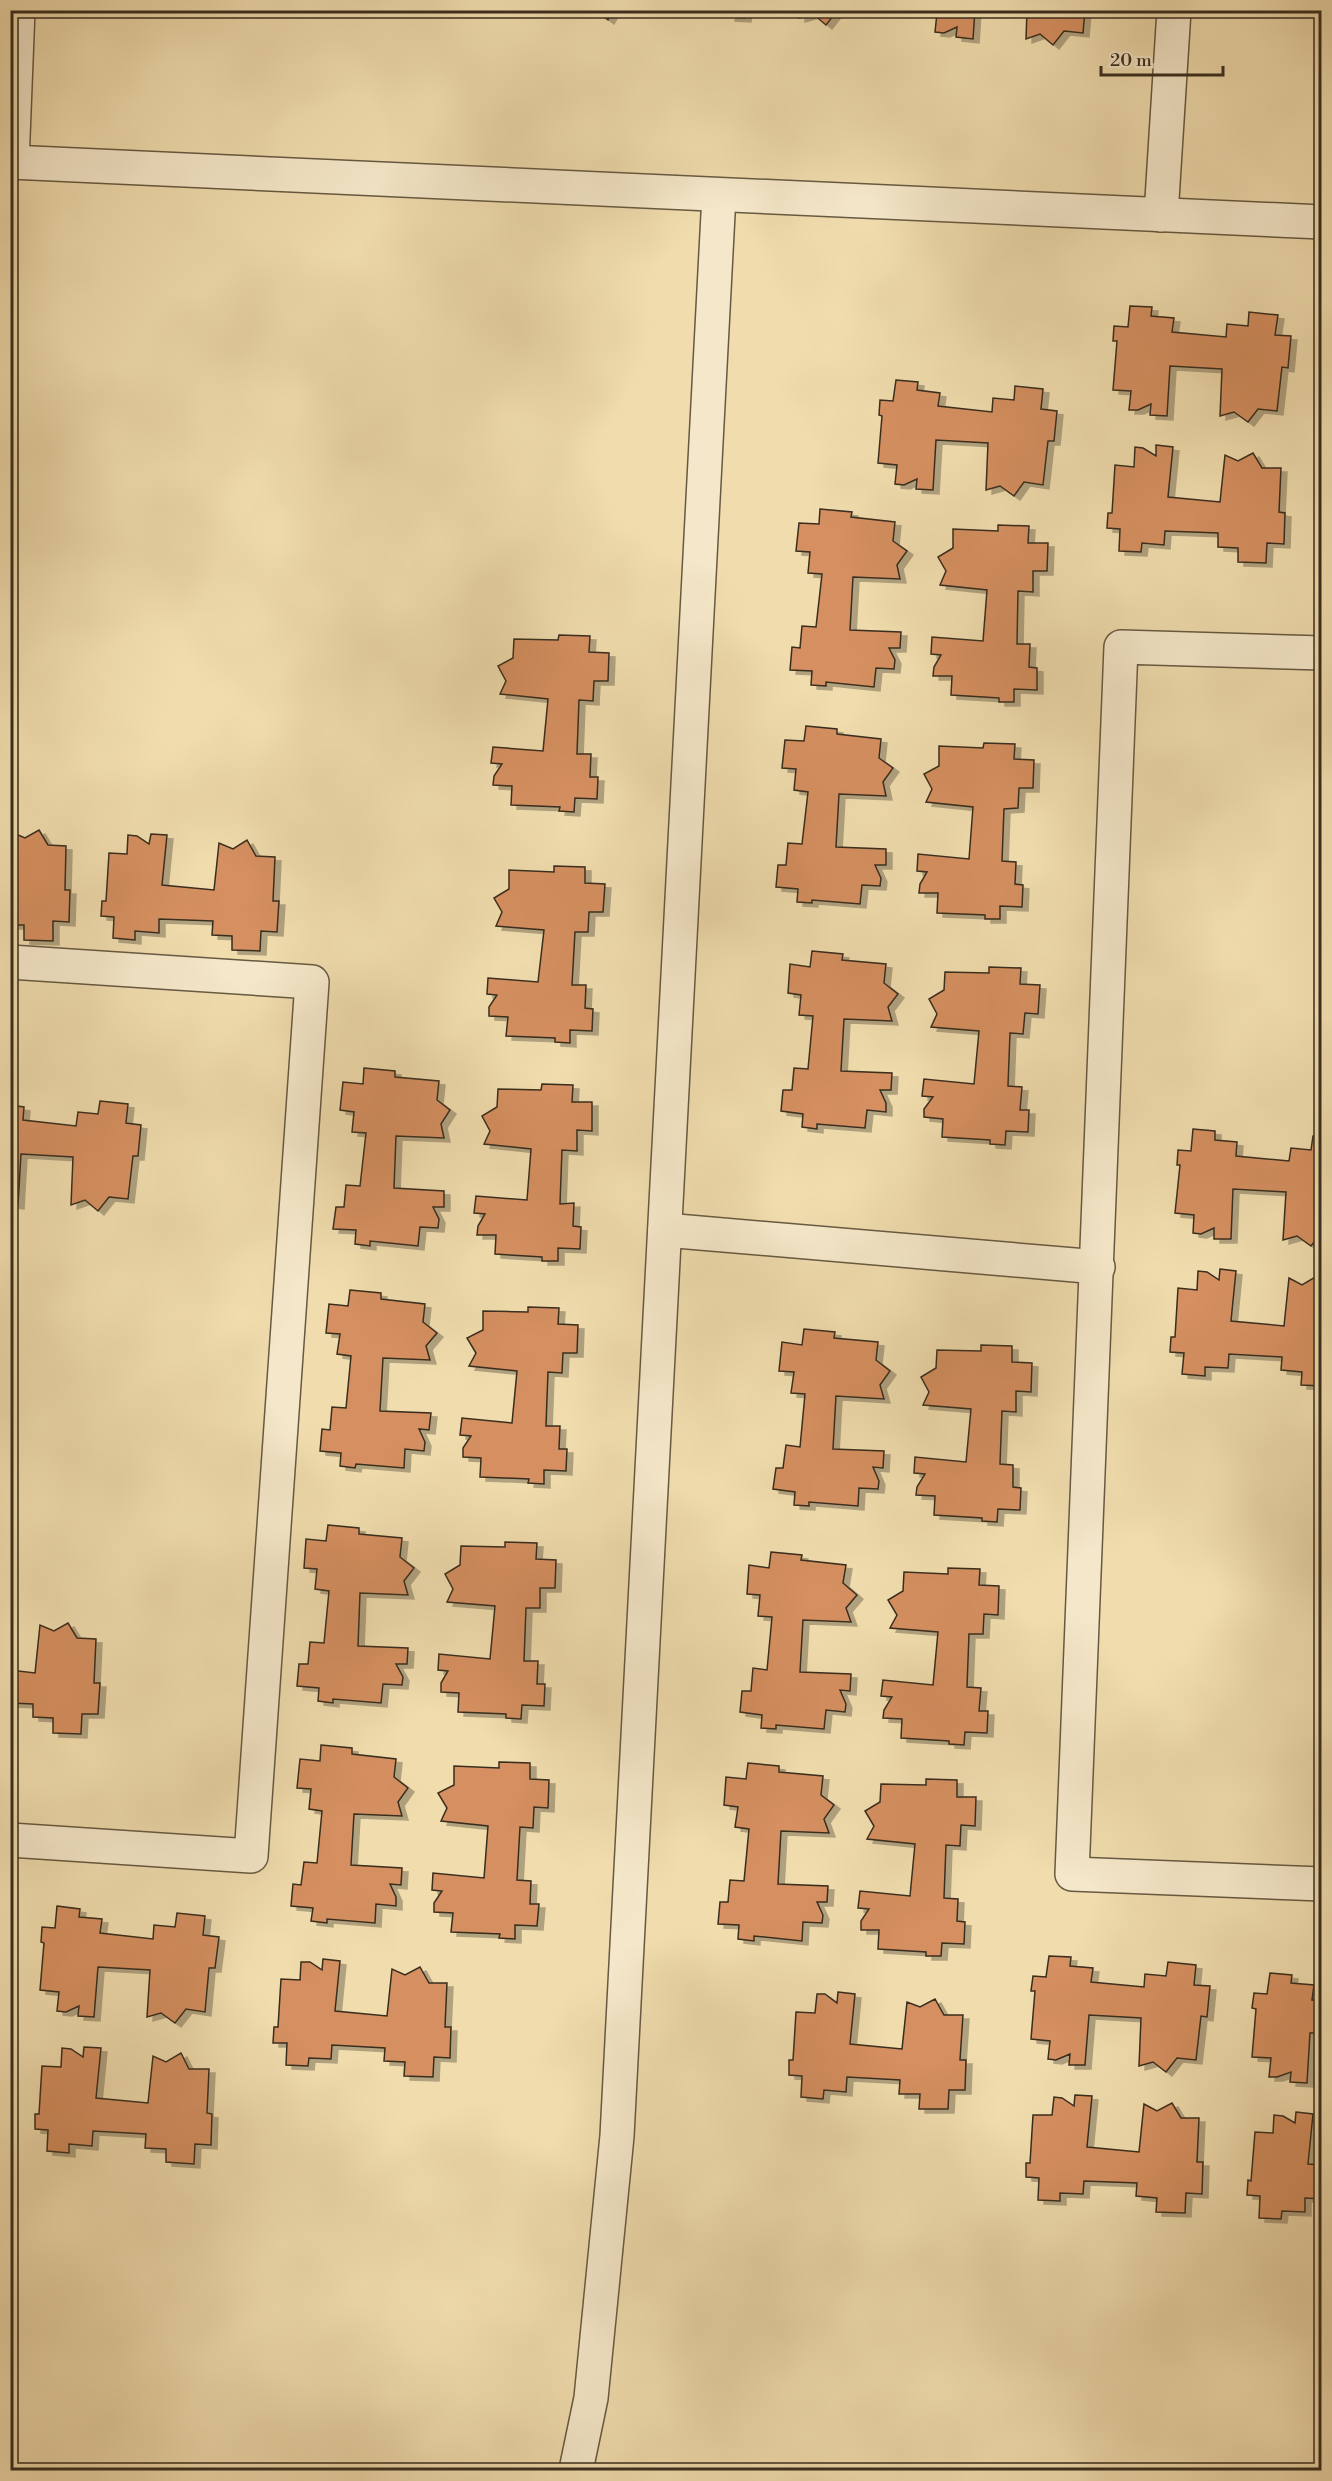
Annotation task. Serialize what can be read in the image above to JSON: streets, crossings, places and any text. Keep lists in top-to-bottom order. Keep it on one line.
{"scale_bar":"20 m"}
